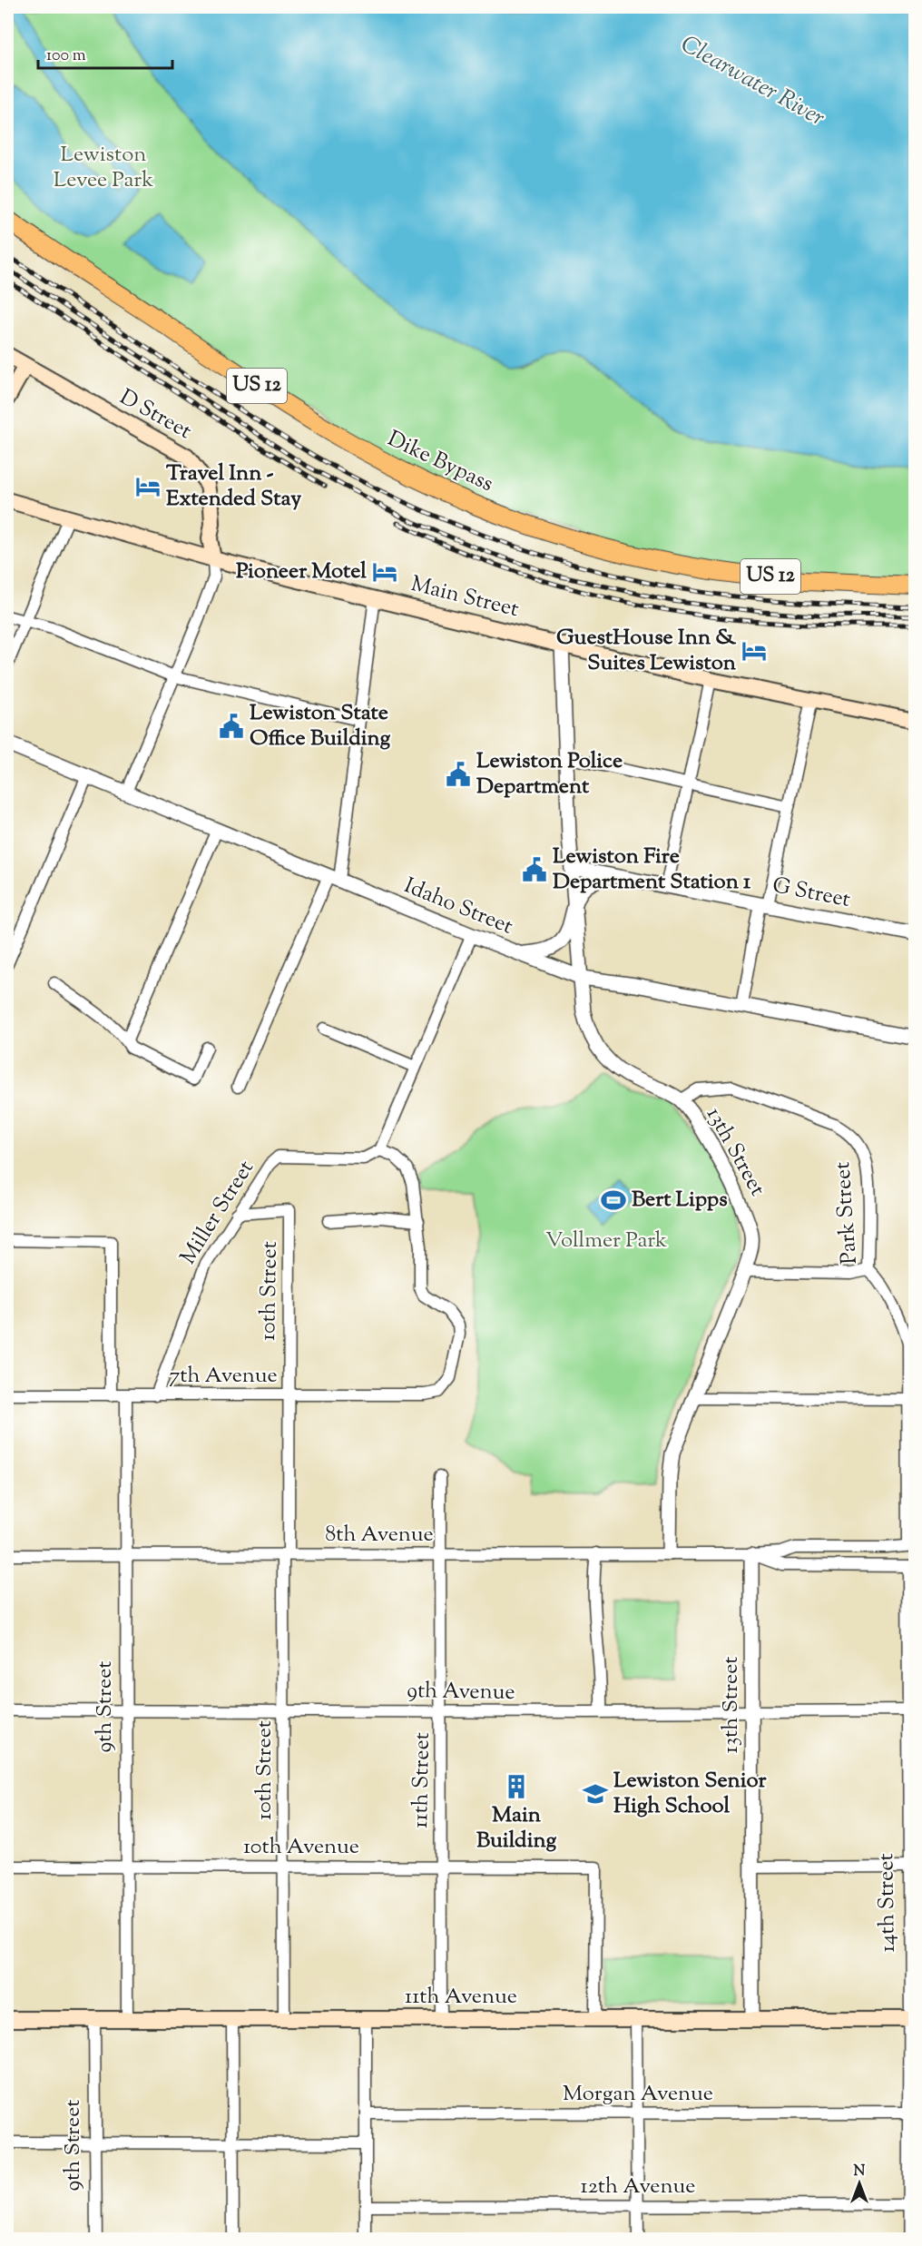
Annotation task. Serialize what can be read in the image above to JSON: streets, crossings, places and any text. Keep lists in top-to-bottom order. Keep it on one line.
{"streets":{"highway":["US 12","Dike Bypass"],"main road":["D Street","Main Street","11th Avenue"],"street":["G Street","Idaho Street","13th Street","Miller Street","Park Street","10th Street","7th Avenue","8th Avenue","9th Avenue","9th Street","11th Street","10th Avenue","14th Street","Morgan Avenue","12th Avenue"]},"crossings":[["D Street","Main Street"],["Main Street","13th Street"],["G Street","13th Street"],["Idaho Street","13th Street"],["13th Street","Park Street"],["13th Street","8th Avenue"],["13th Street","9th Avenue"],["13th Street","11th Avenue"],["Miller Street","10th Street"],["Miller Street","7th Avenue"],["10th Street","7th Avenue"],["10th Street","8th Avenue"],["10th Street","9th Avenue"],["10th Street","10th Avenue"],["10th Street","11th Avenue"],["7th Avenue","9th Street"],["8th Avenue","9th Street"],["8th Avenue","11th Street"],["8th Avenue","14th Street"],["9th Avenue","9th Street"],["9th Avenue","11th Street"],["9th Avenue","14th Street"],["9th Street","10th Avenue"],["9th Street","11th Avenue"],["11th Street","10th Avenue"],["11th Street","11th Avenue"],["10th Avenue","11th Avenue"],["14th Street","11th Avenue"],["14th Street","Morgan Avenue"],["14th Street","12th Avenue"]],"water":["Clearwater River"],"parks":["Lewiston Levee Park","Vollmer Park"],"places":{"hotel":["Travel Inn - Extended Stay","Pioneer Motel","GuestHouse Inn & Suites Lewiston"],"public building":["Lewiston State Office Building","Lewiston Police Department","Lewiston Fire Department Station 1"],"sports":["Bert Lipps"],"building":["Main Building"],"school or university":["Lewiston Senior High School"]},"scale_bar":"100 m","north":"top"}
